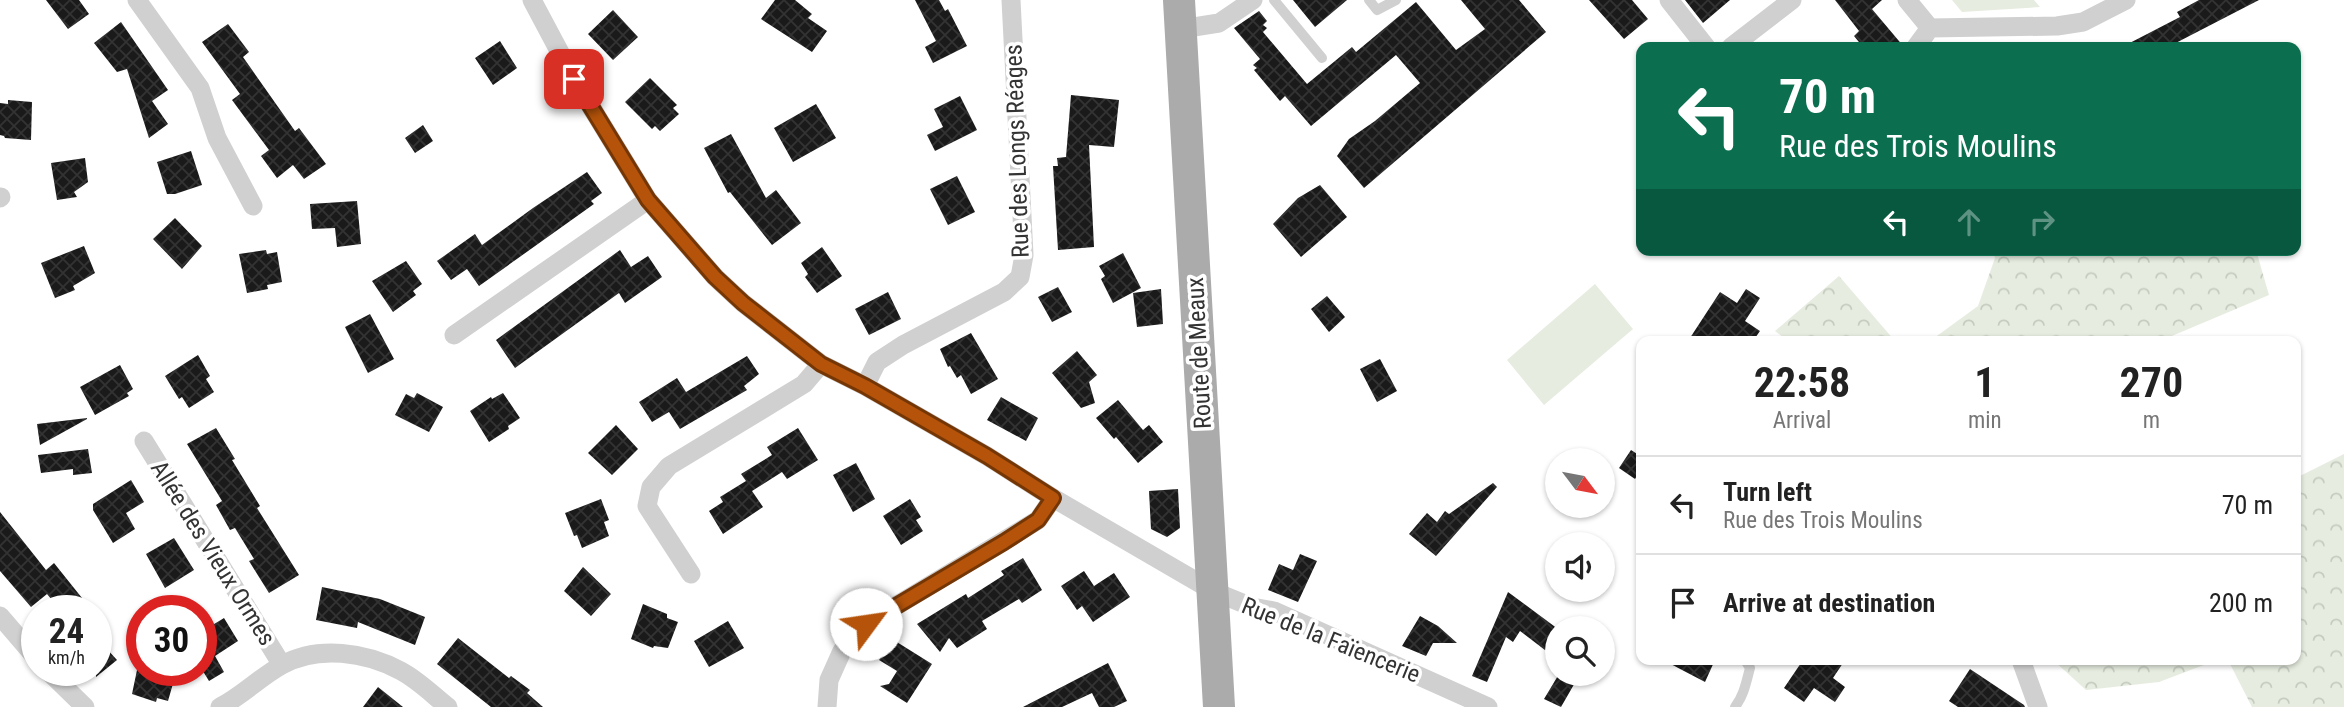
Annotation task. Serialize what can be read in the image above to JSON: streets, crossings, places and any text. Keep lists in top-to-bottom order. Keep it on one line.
{"streets":{"main road":["Route de Meaux"],"street":["Rue des Longs Réages","Allée des Vieux Ormes","Rue de la Faïencerie"]},"crossings":[["Rue des Longs Réages","Rue de la Faïencerie"],["Route de Meaux","Rue de la Faïencerie"]],"north":"bottom right","page":{"turn":["70 m","Rue des Trois Moulins"],"eta":["22:58","Arrival","1","min","270","m"],"list":[{"name":"Turn left","note":"Rue des Trois Moulins","value":"70 m"},{"name":"Arrive at destination","value":"200 m"}],"speed":"24 km/h","limit":"30"}}
